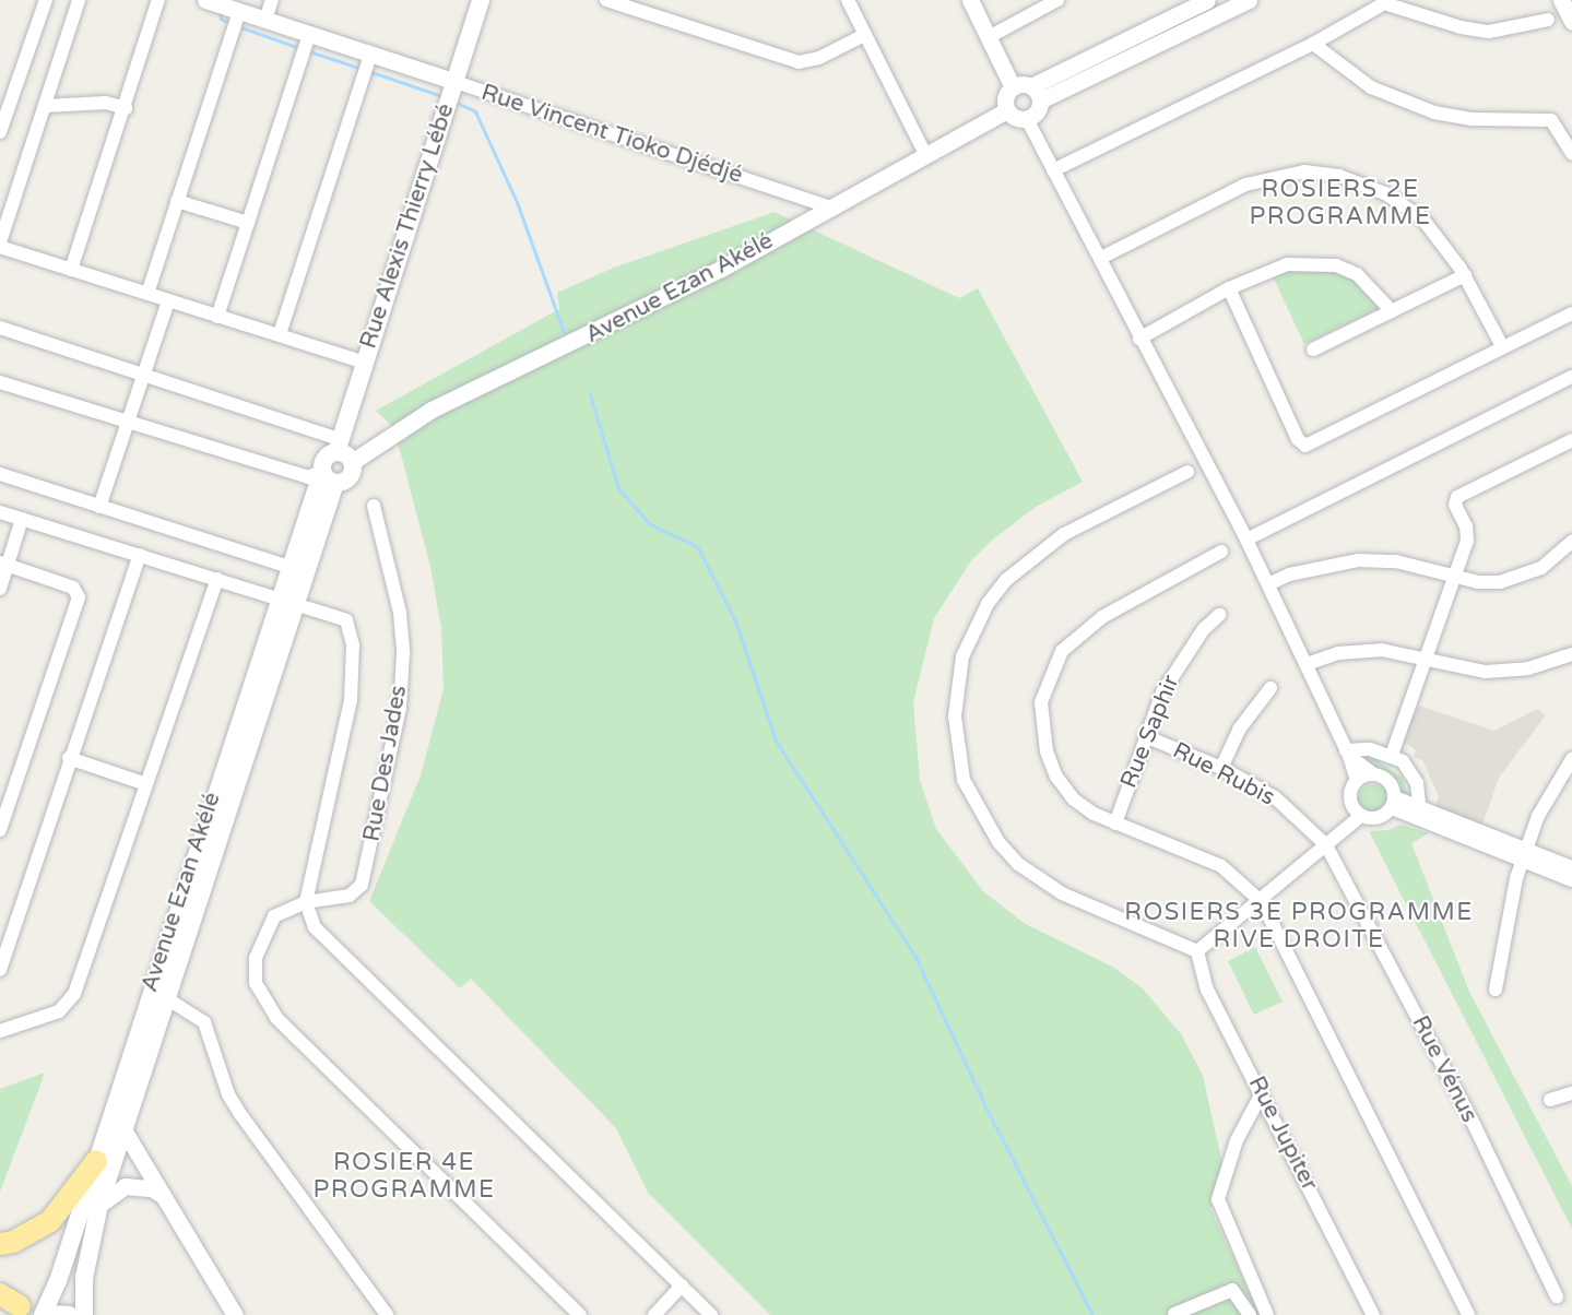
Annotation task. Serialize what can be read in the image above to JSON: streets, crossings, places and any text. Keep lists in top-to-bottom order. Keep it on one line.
{"streets":{"main road":["Rue Alexis Thierry Lébé","Avenue Ezan Akélé"],"street":["Rue Vincent Tioko Djédjé","Rue Saphir","Rue Des Jades","Rue Rubis","Rue Vénus","Rue Jupiter"]},"crossings":[["Rue Vincent Tioko Djédjé","Rue Alexis Thierry Lébé"],["Rue Vincent Tioko Djédjé","Avenue Ezan Akélé"],["Rue Alexis Thierry Lébé","Avenue Ezan Akélé"],["Rue Saphir","Rue Rubis"],["Rue Rubis","Rue Vénus"]],"districts":["ROSIERS 2E PROGRAMME","ROSIERS 3E PROGRAMME RIVE DROITE","ROSIER 4E PROGRAMME"]}
